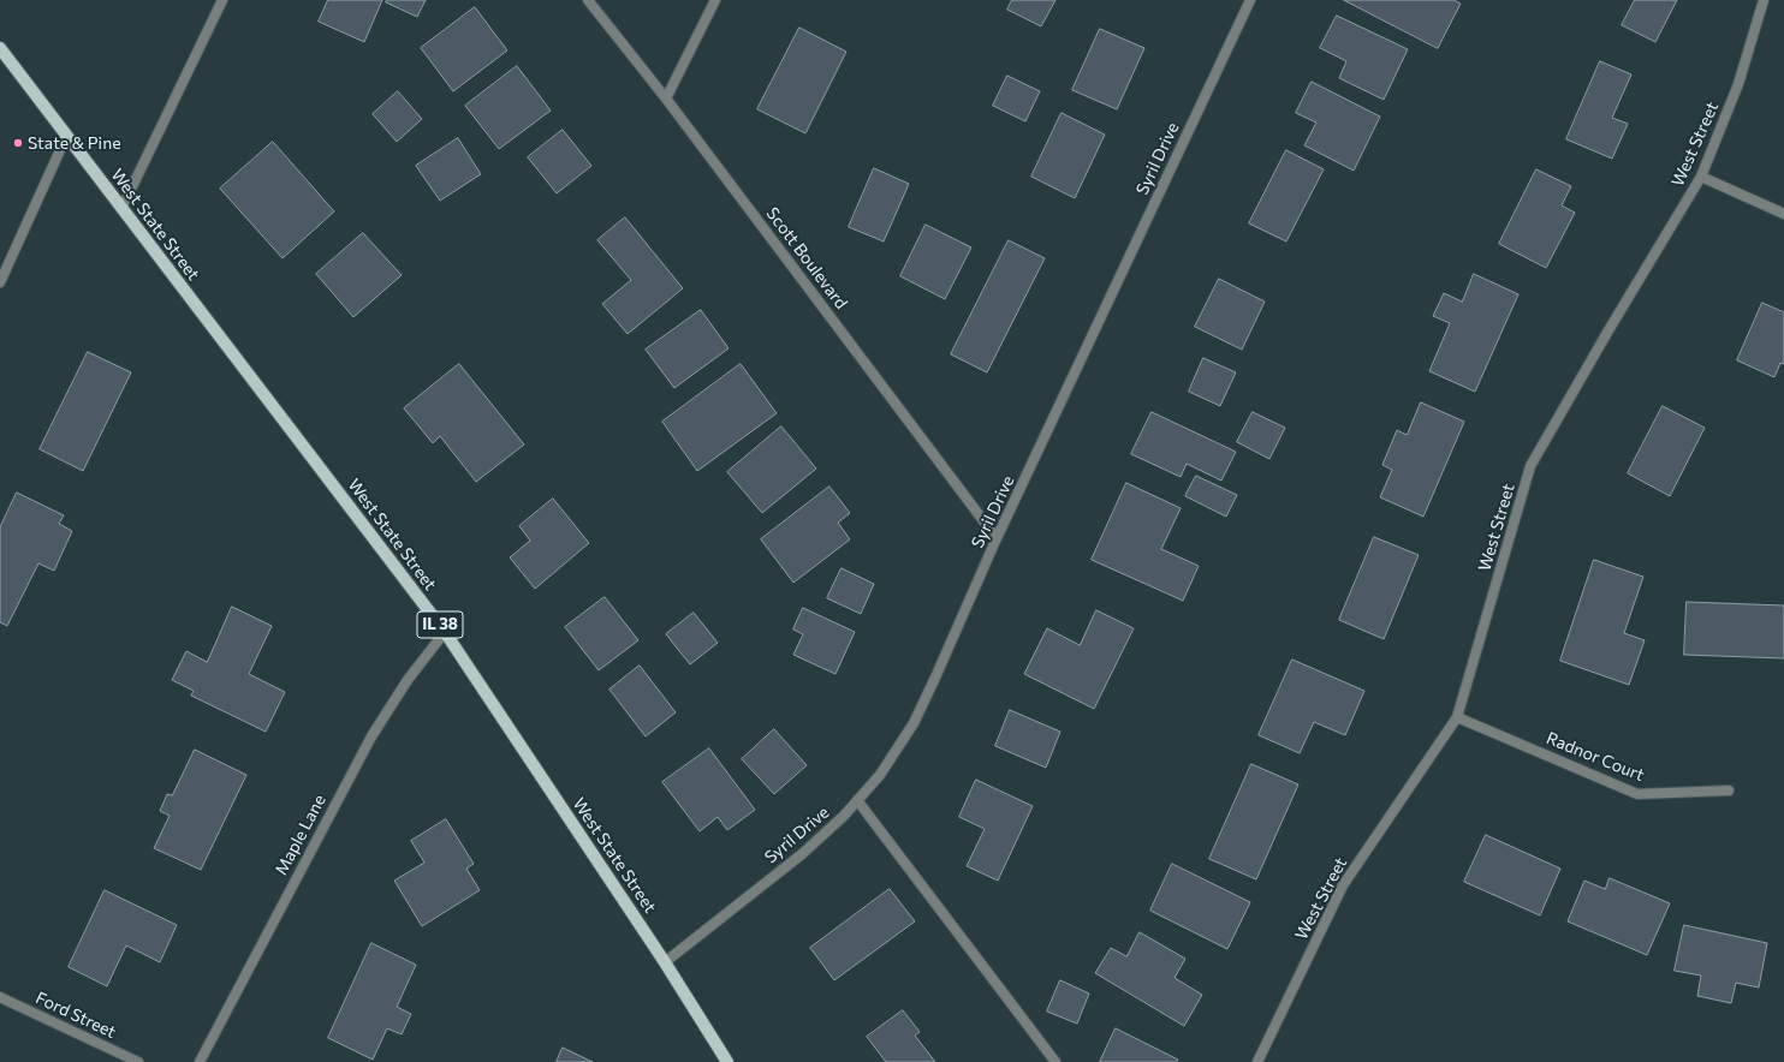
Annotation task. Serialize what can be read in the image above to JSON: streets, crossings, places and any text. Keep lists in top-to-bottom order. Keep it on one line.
{"streets":{"main road":["West State Street","IL 38"],"street":["West Street","Syril Drive","Scott Boulevard","Radnor Court","Maple Lane","Ford Street"]},"crossings":[["West Street","Radnor Court"],["Syril Drive","West State Street"],["Syril Drive","Scott Boulevard"],["West State Street","Maple Lane"]],"places":["State & Pine"]}
